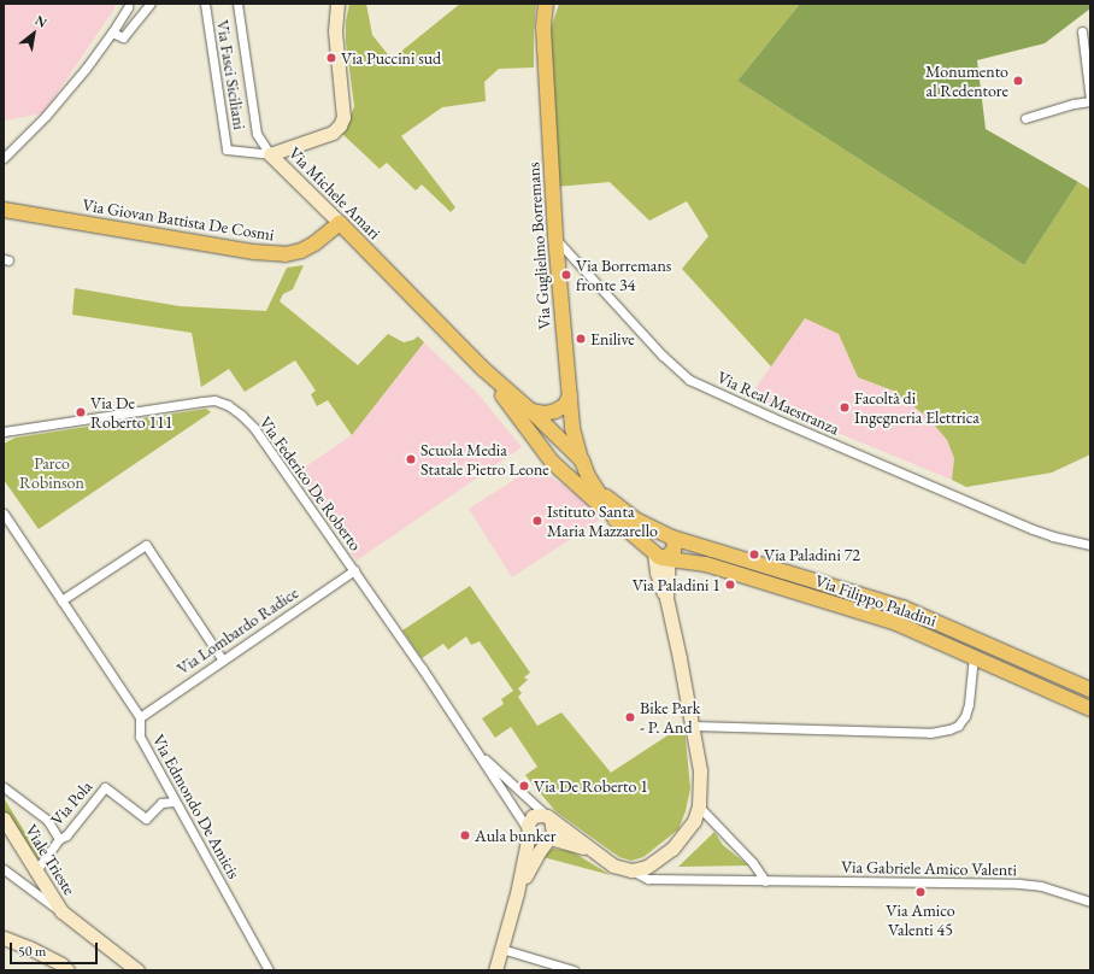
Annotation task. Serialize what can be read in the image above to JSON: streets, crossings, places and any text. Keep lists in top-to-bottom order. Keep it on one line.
{"streets":{"main road":["Via Michele Amari","Via Giovan Battista De Cosmi","Via Guglielmo Borremans","Via Filippo Paladini","Viale Trieste"],"street":["Via Fasci Siciliani","Via Real Maestranza","Via Federico De Roberto","Via Lombardo Radice","Via Pola","Via Edmondo De Amicis","Via Gabriele Amico Valenti"]},"crossings":[["Via Fasci Siciliani","Via Michele Amari"],["Via Michele Amari","Via Giovan Battista De Cosmi"],["Via Guglielmo Borremans","Via Real Maestranza"],["Via Federico De Roberto","Via Lombardo Radice"],["Via Lombardo Radice","Via Edmondo De Amicis"],["Via Pola","Via Edmondo De Amicis"]],"parks":["Parco Robinson"],"places":["Via Puccini sud","Monumento al Redentore","Via Borremans fronte 34","Enilive","Facoltà di Ingegneria Elettrica","Via De Roberto 111","Scuola Media Statale Pietro Leone","Istituto Santa Maria Mazzarello","Via Paladini 72","Via Paladini 1","Bike Park - P. And","Via De Roberto 1","Aula bunker","Via Amico Valenti 45"],"scale_bar":"50 m","north":"top right"}
